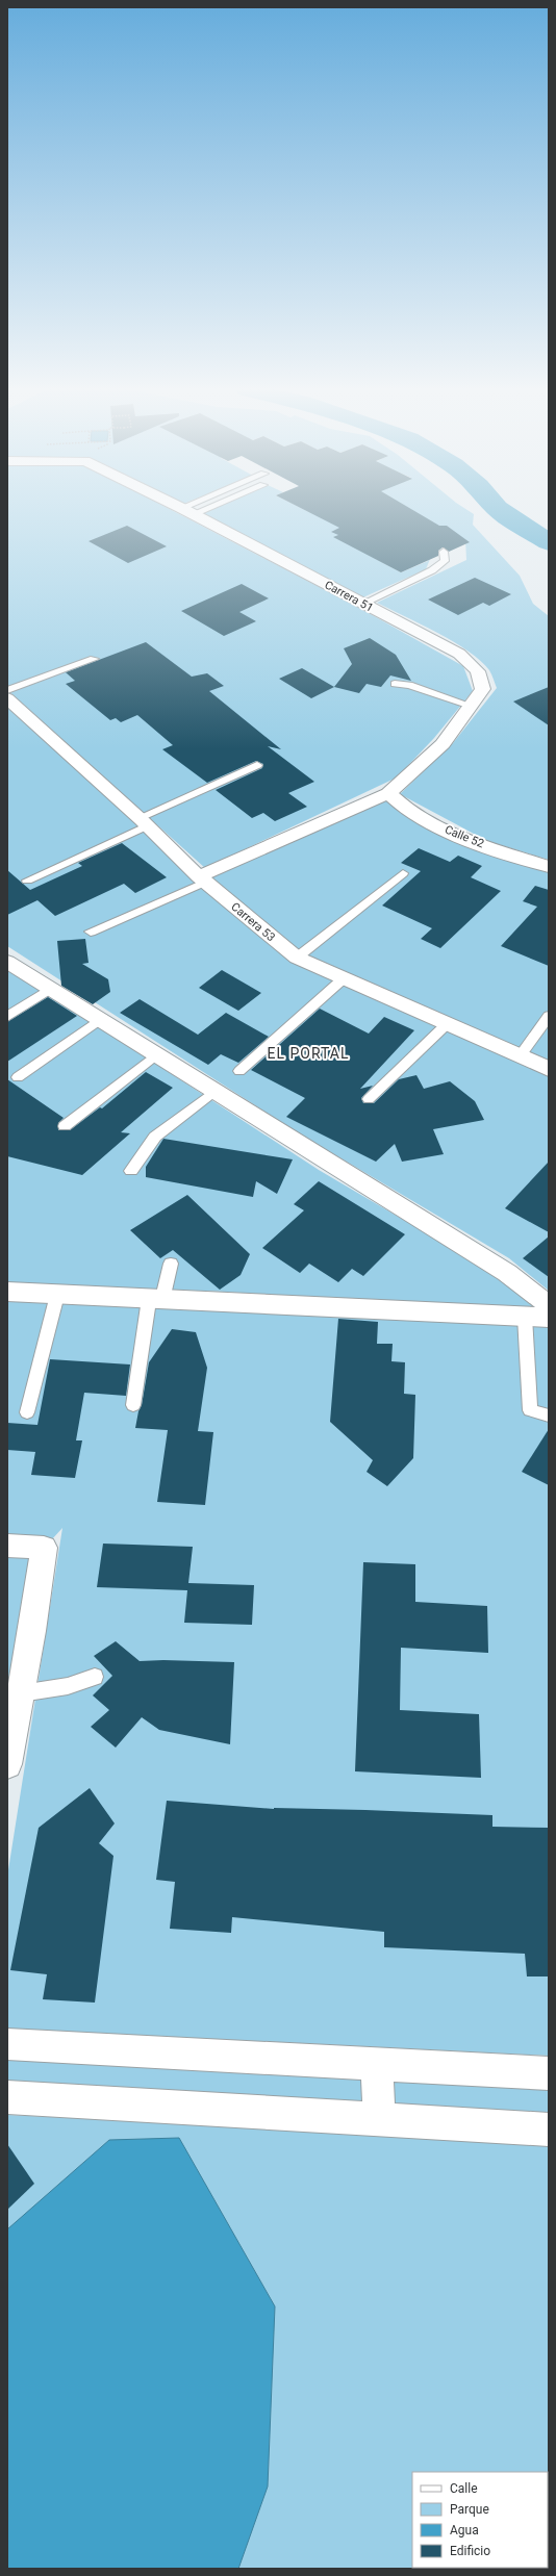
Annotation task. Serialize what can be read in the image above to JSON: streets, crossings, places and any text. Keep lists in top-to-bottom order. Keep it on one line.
{"streets":{"street":["Carrera 51","Calle 52","Carrera 53"]},"districts":["EL PORTAL"],"legend":["Calle","Parque","Agua","Edificio"]}
